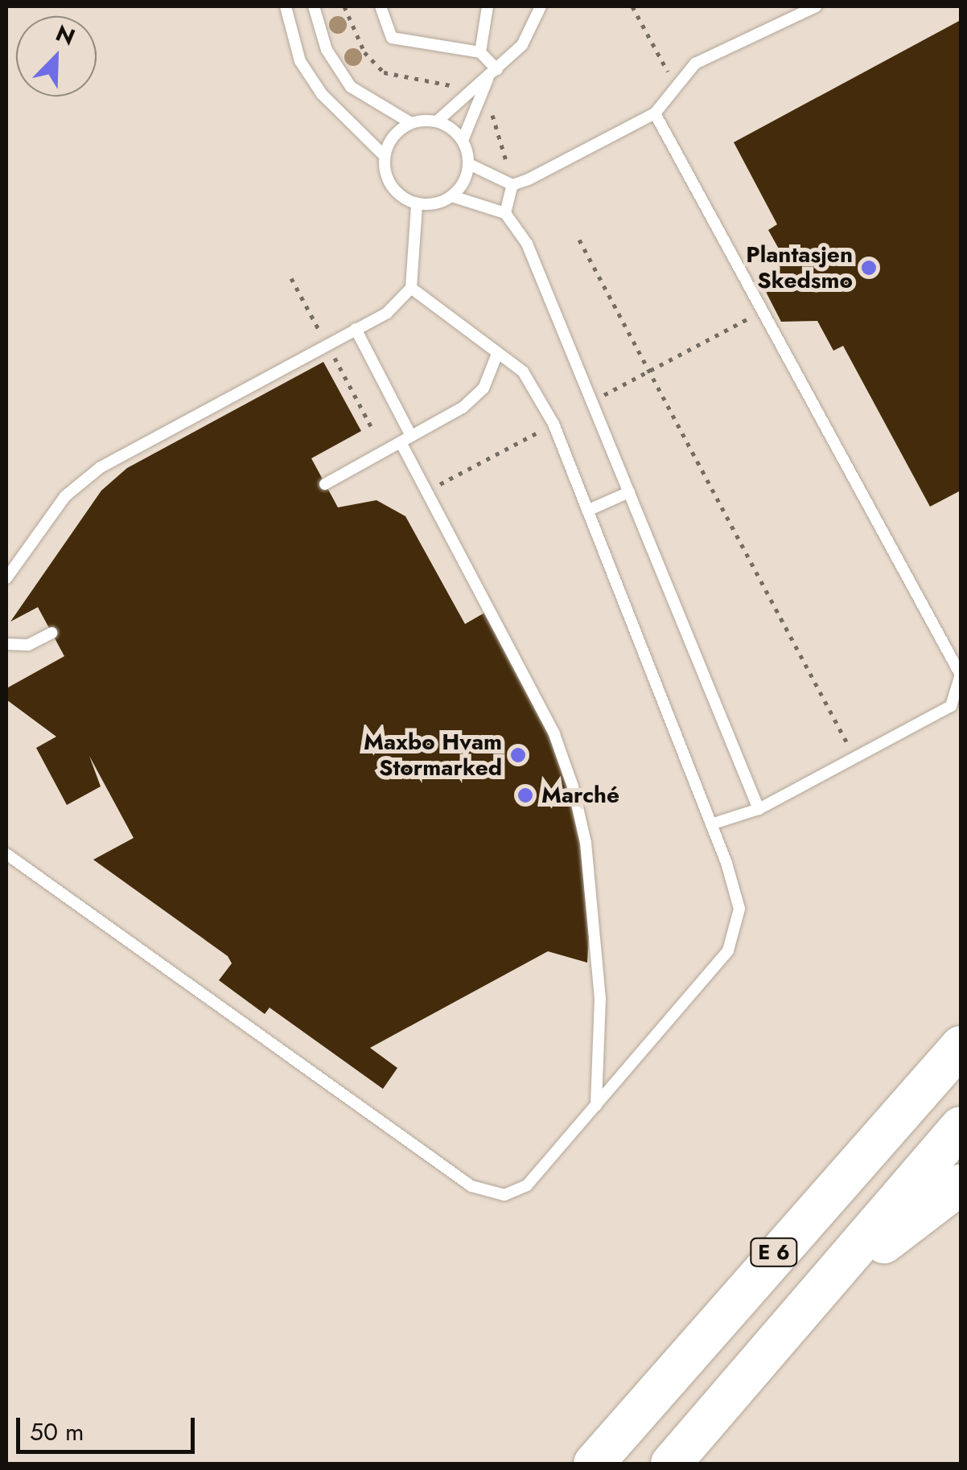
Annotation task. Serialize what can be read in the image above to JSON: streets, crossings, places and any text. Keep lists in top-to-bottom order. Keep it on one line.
{"streets":{"highway":["E 6"]},"places":["Plantasjen Skedsmo","Maxbo Hvam Stormarked","Marché"],"scale_bar":"50 m","north":"top right"}
